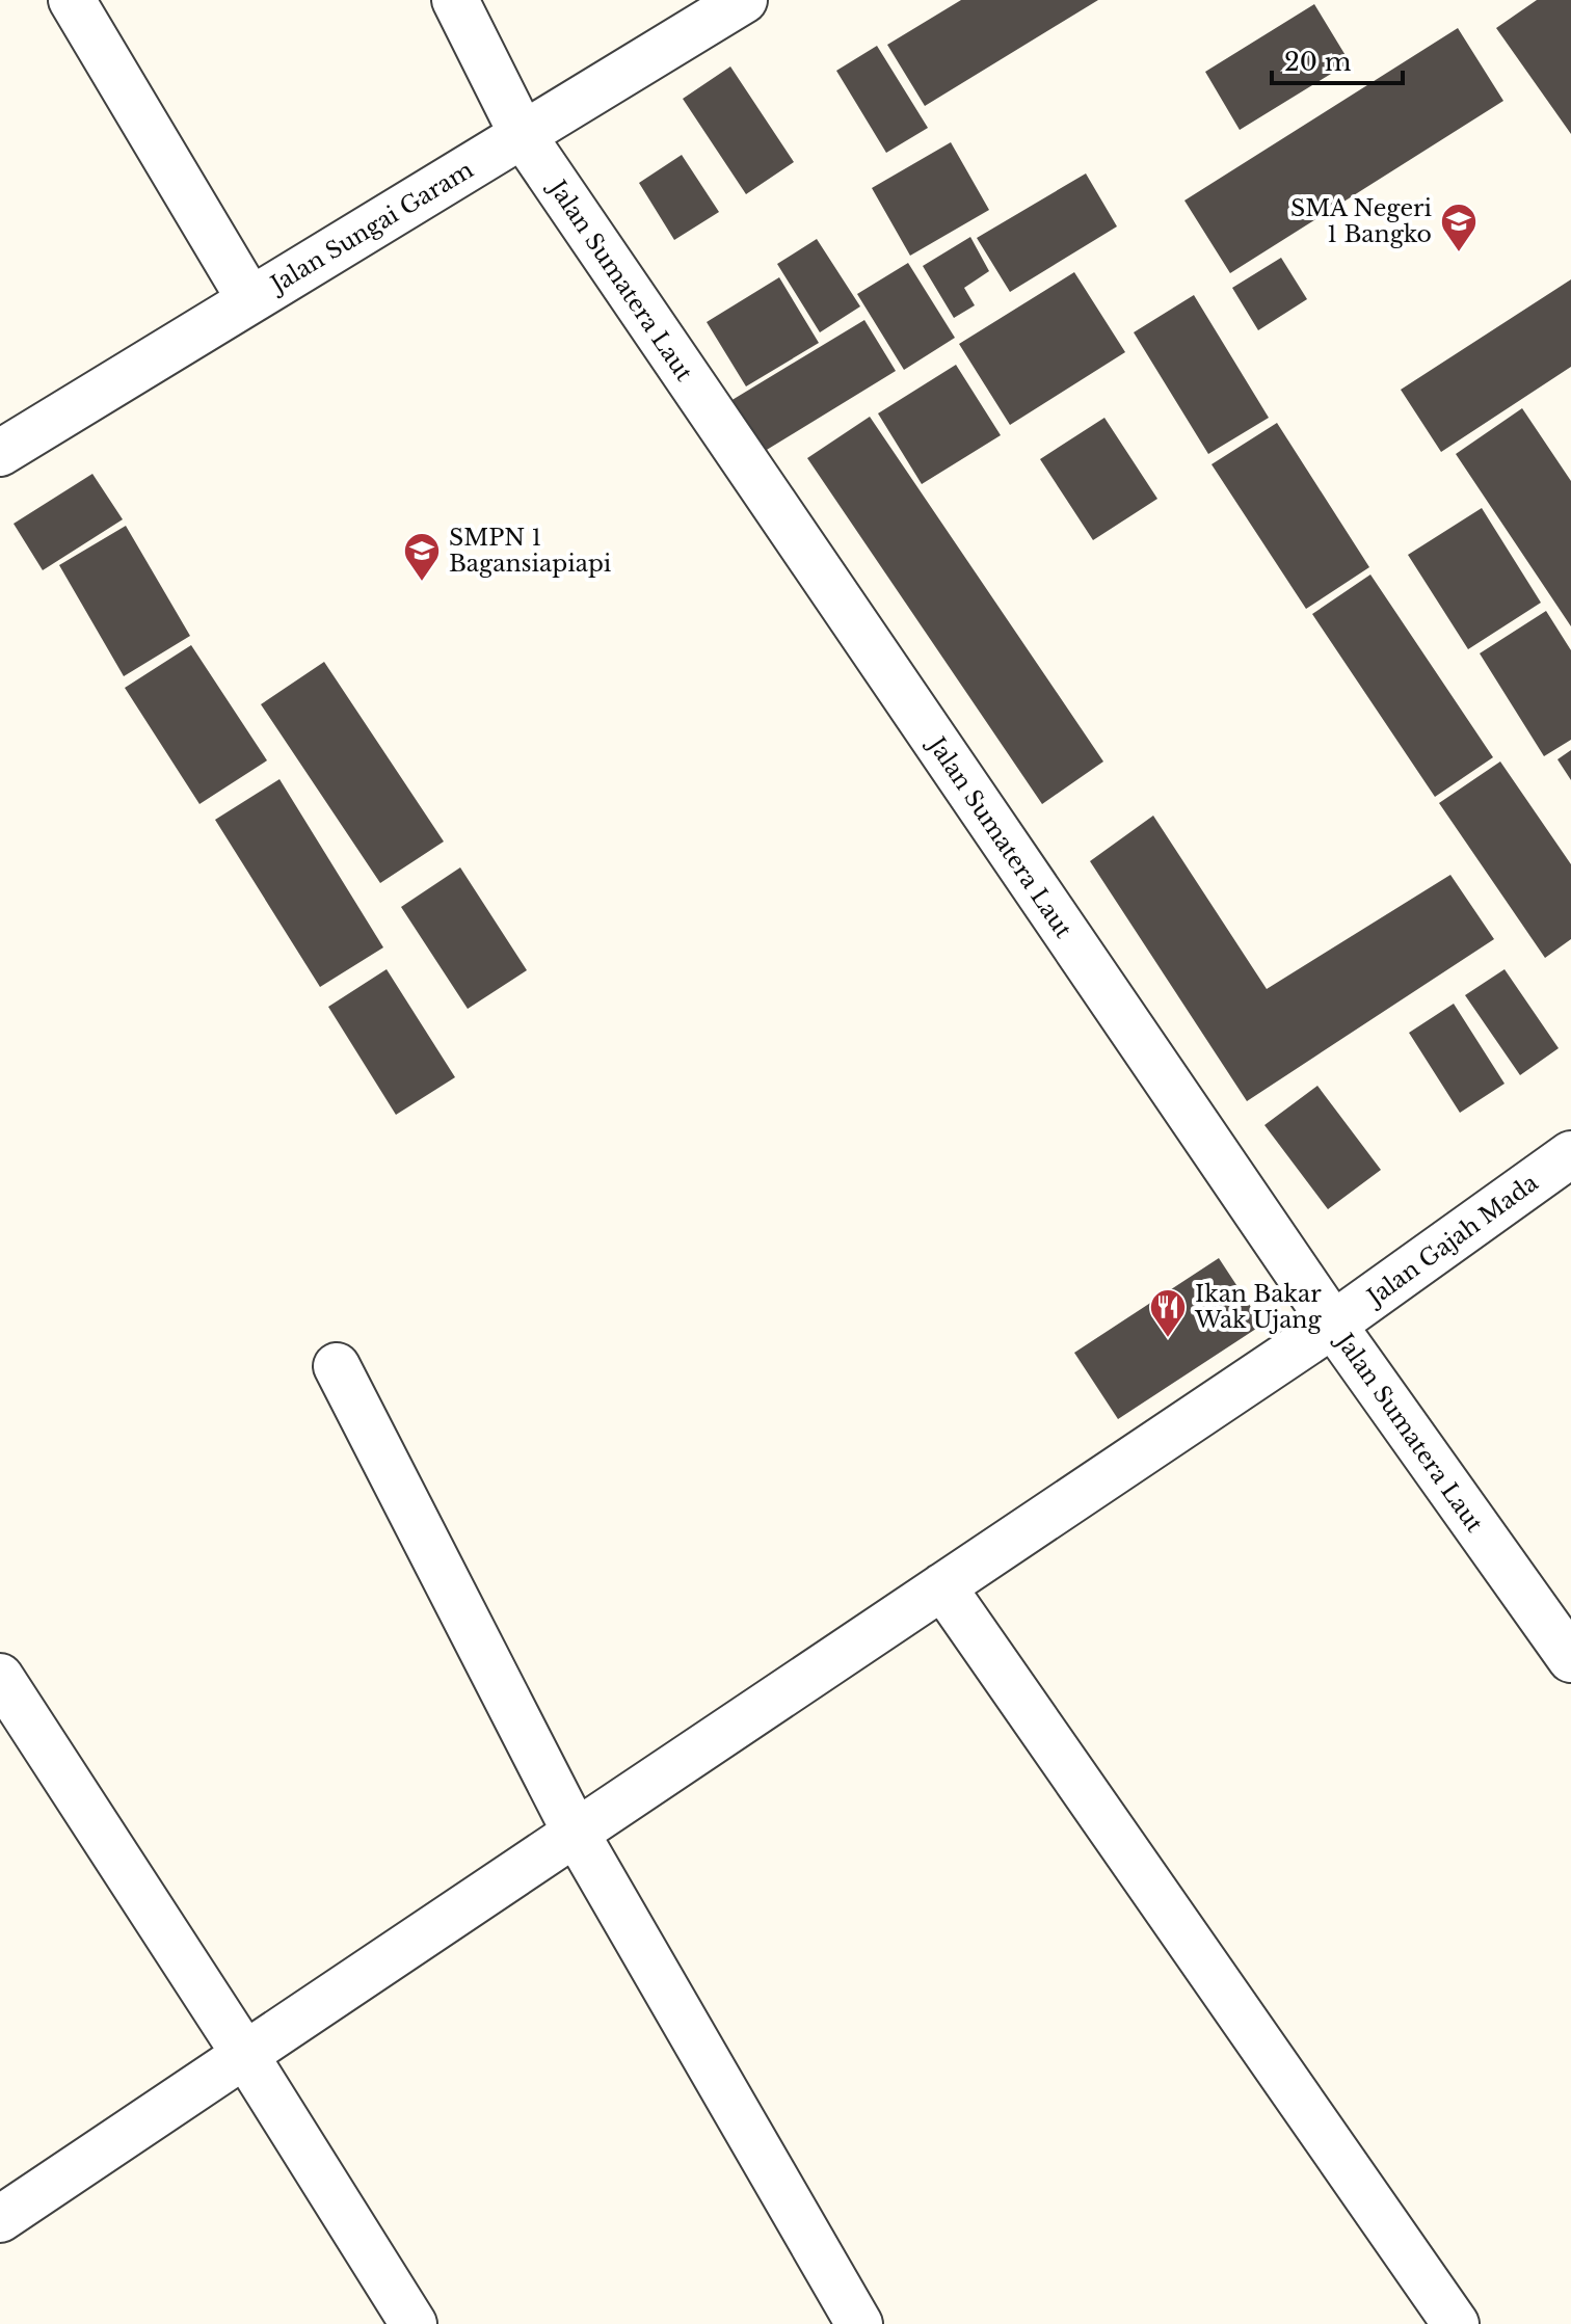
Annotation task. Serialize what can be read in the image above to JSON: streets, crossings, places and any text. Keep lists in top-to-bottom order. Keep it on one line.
{"streets":{"street":["Jalan Sungai Garam","Jalan Sumatera Laut","Jalan Gajah Mada"]},"crossings":[["Jalan Sungai Garam","Jalan Sumatera Laut"],["Jalan Sumatera Laut","Jalan Gajah Mada"]],"places":{"school or university":["SMA Negeri 1 Bangko","SMPN 1 Bagansiapiapi"],"restaurant":["Ikan Bakar Wak Ujang"]},"scale_bar":"20 m"}
